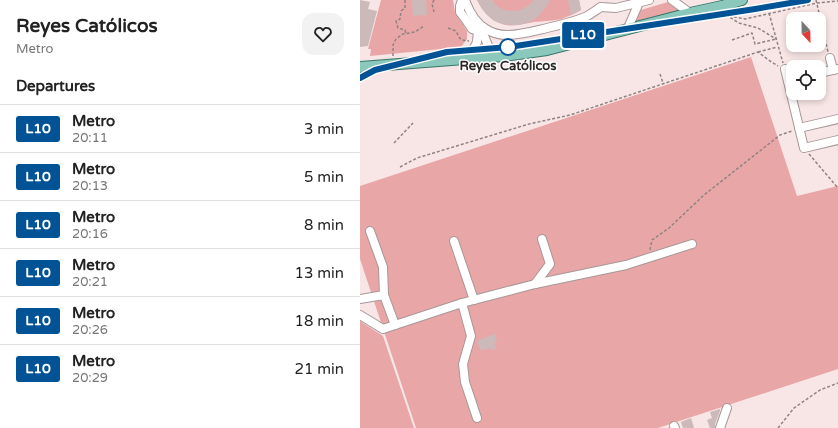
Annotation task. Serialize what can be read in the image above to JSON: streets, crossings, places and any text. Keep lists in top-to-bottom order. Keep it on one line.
{"places":["Reyes Católicos"],"lines":["metro line L10"],"north":"bottom","page":{"heading":[["Reyes Católicos","Metro"],"Departures"],"on_map":"L10","list":[{"mark":"L10","name":"Metro","note":"20:11","value":"3 min"},{"mark":"L10","name":"Metro","note":"20:13","value":"5 min"},{"mark":"L10","name":"Metro","note":"20:16","value":"8 min"},{"mark":"L10","name":"Metro","note":"20:21","value":"13 min"},{"mark":"L10","name":"Metro","note":"20:26","value":"18 min"},{"mark":"L10","name":"Metro","note":"20:29","value":"21 min"}]}}
